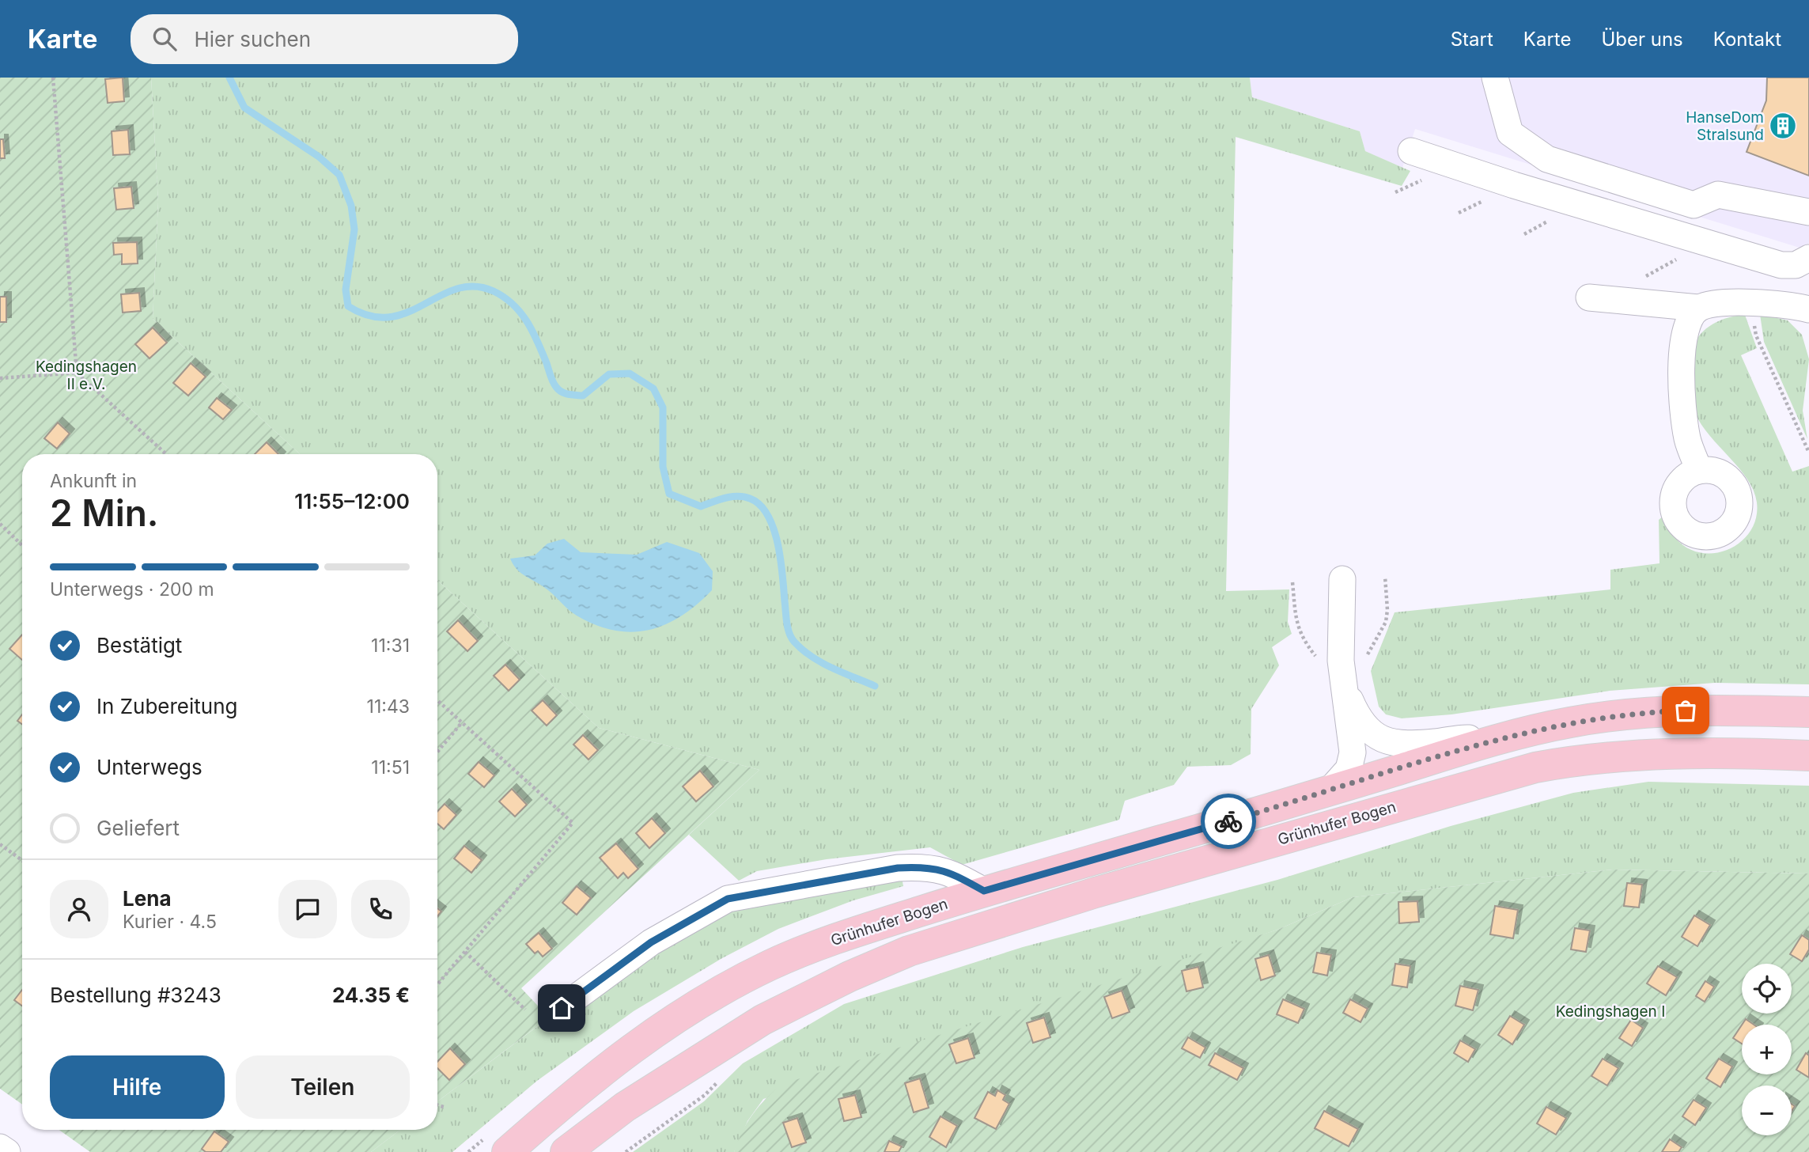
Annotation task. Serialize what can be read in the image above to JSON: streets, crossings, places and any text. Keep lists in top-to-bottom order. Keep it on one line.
{"streets":{"main road":["Grünhufer Bogen"]},"parks":["Kedingshagen II e.V.","Kedingshagen I"],"places":{"building":["HanseDom Stralsund"]},"page":{"header":"Karte","search":"Hier suchen","nav":["Start","Karte","Über uns","Kontakt"],"heading":["2 Min.","Ankunft in","11:55–12:00"],"panel":["Lena","Kurier · 4.5","Bestellung #3243","24.35 €"],"bar":"Unterwegs · 200 m","list":[["Bestätigt","11:31"],["In Zubereitung","11:43"],["Unterwegs","11:51"],"Geliefert"],"map_buttons":["+","−"],"buttons":["Hilfe","Teilen"]}}
